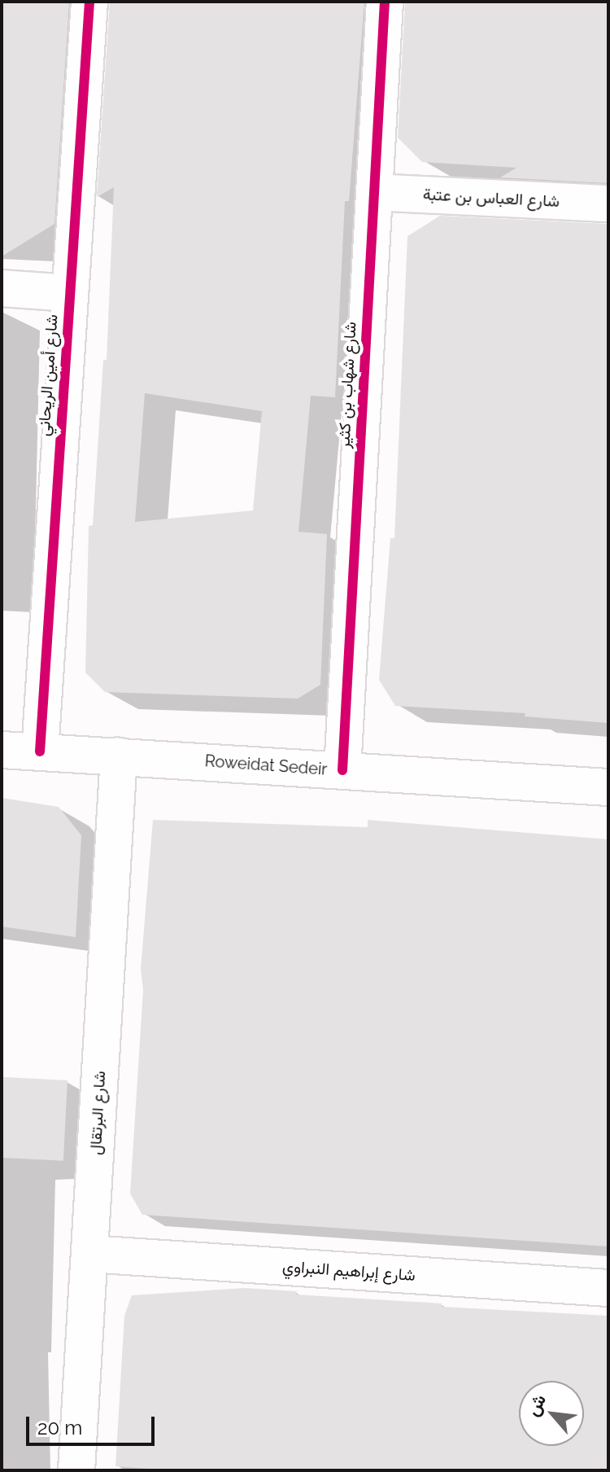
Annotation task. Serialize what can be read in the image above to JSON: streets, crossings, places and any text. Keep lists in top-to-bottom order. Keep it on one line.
{"streets":{"street":["شارع العباس بن عتبة","شارع أمين الريحاني","شارع شهاب بن كثير","Roweidat Sedeir","شارع البرتقال","شارع إبراهيم النبراوي"]},"crossings":[["شارع العباس بن عتبة","شارع شهاب بن كثير"],["شارع أمين الريحاني","Roweidat Sedeir"],["شارع شهاب بن كثير","Roweidat Sedeir"],["Roweidat Sedeir","شارع البرتقال"],["شارع البرتقال","شارع إبراهيم النبراوي"]],"scale_bar":"20 m","north":"top left"}
